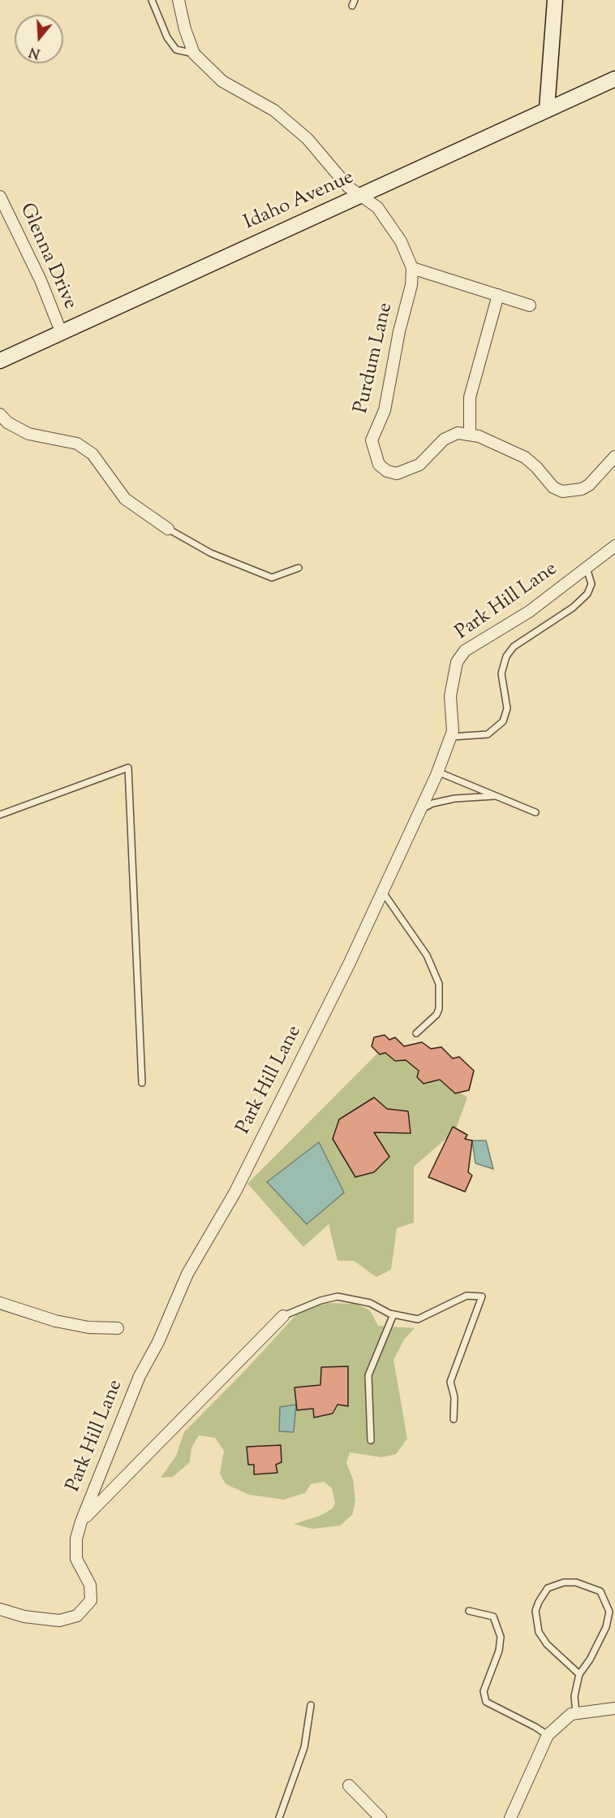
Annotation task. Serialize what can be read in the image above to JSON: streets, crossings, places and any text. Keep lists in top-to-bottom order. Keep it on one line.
{"streets":{"street":["Idaho Avenue","Glenna Drive","Purdum Lane","Park Hill Lane"]},"crossings":[["Idaho Avenue","Glenna Drive"],["Idaho Avenue","Purdum Lane"]],"north":"bottom"}
